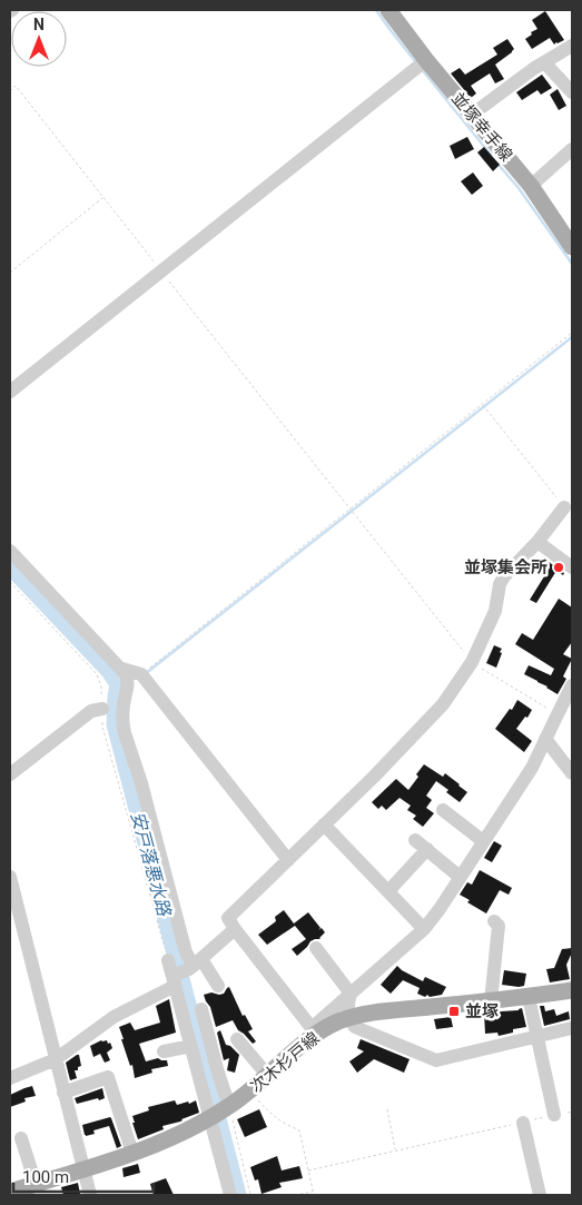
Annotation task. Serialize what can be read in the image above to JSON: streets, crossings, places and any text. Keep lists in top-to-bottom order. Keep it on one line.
{"streets":{"main road":["並塚幸手線","次木杉戸線"]},"water":["安戸落悪水路"],"places":{"other":["並塚集会所"],"transit":["並塚"]},"scale_bar":"100 m","north":"top"}
